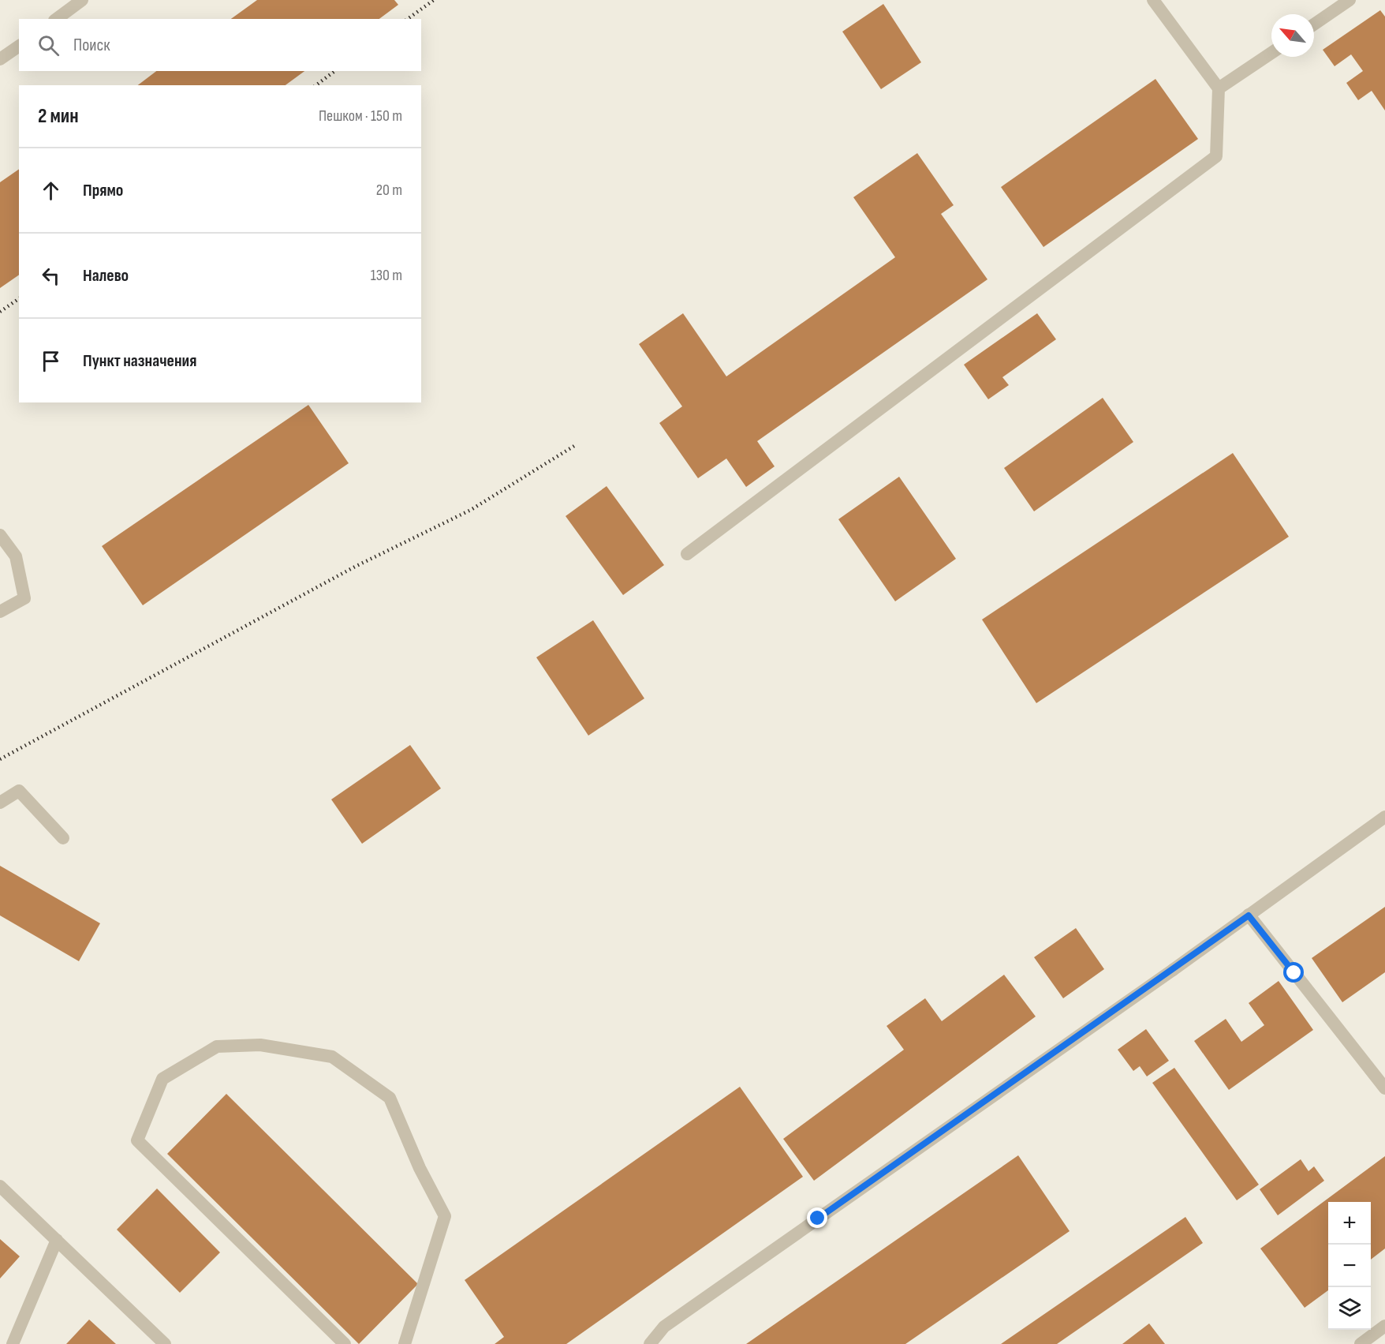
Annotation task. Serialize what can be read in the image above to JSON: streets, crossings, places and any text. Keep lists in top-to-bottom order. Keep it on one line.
{"north":"top left","page":{"search":"Поиск","heading":["2 мин","Пешком · 150 m"],"list":[["Прямо","20 m"],["Налево","130 m"],"Пункт назначения"],"map_buttons":["+","−"]}}
